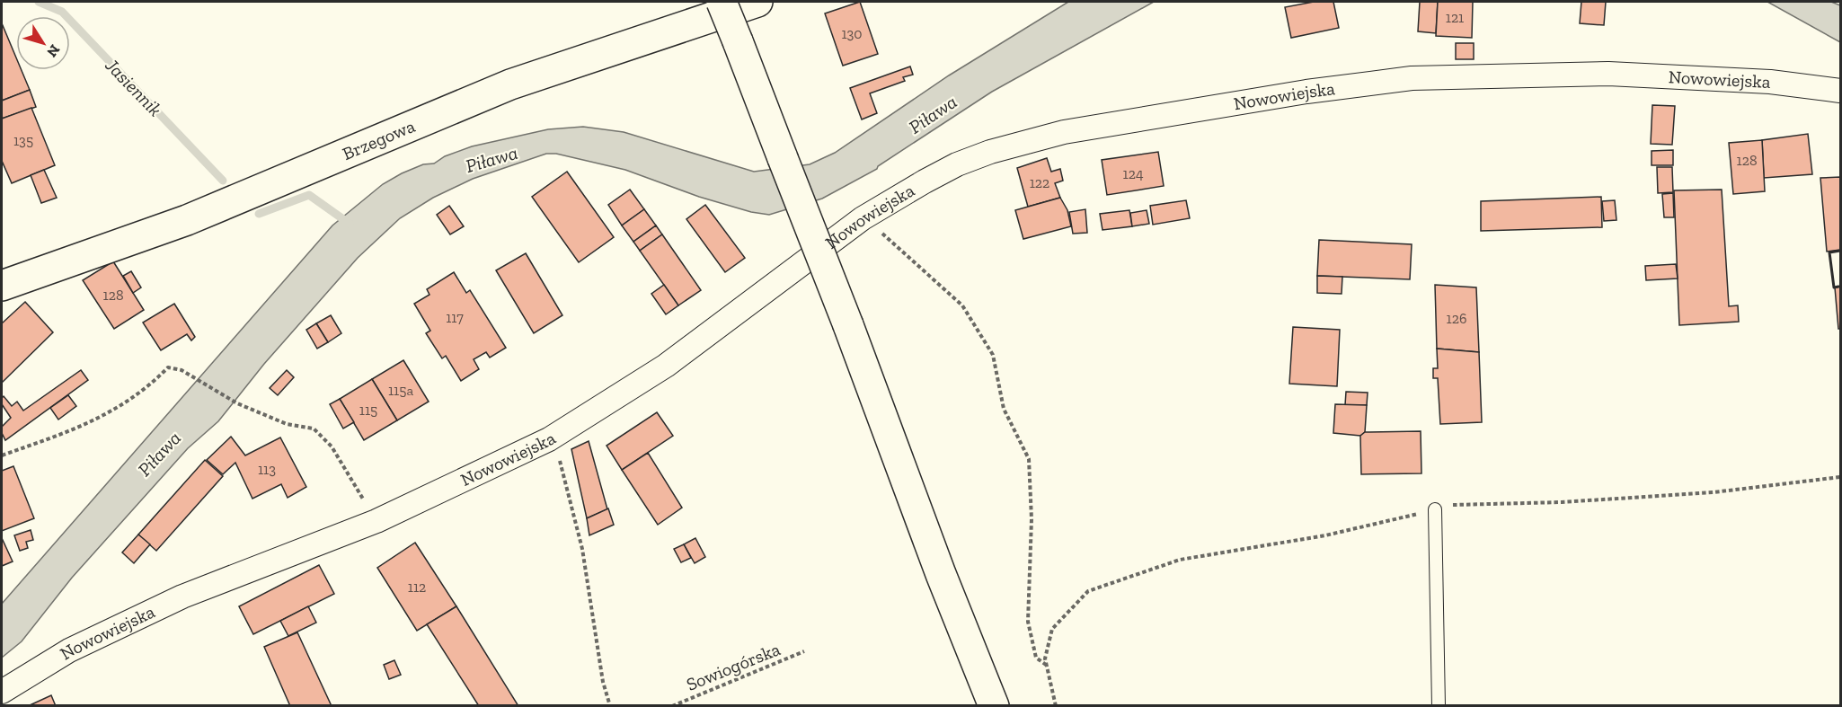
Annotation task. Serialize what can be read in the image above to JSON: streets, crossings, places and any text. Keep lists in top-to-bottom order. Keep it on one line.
{"streets":{"street":["Nowowiejska","Brzegowa"],"path":["Sowiogórska"]},"water":["Jasiennik","Piława"],"house_numbers":["121","130","135","128","124","122","128","117","126","115a","115","113","112"],"north":"bottom right"}
